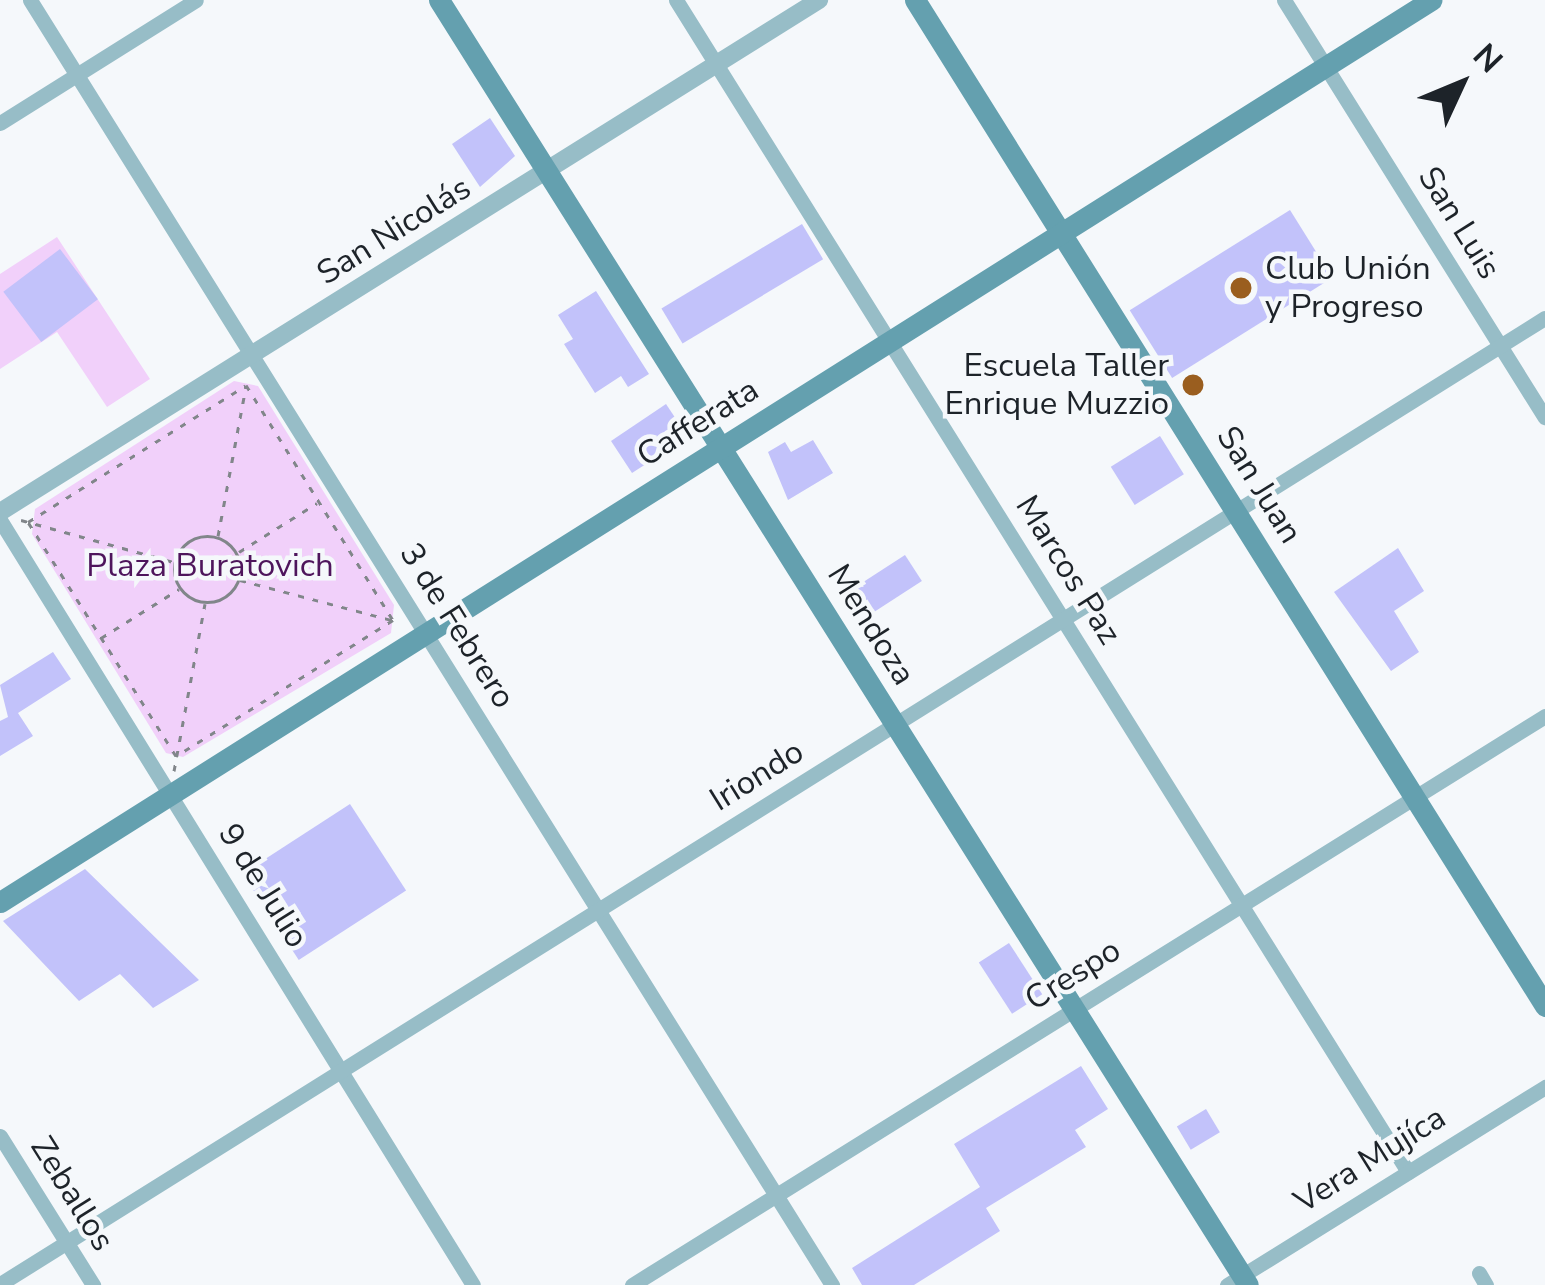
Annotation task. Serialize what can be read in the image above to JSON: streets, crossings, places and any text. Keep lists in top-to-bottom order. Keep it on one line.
{"streets":{"main road":["Cafferata","San Juan","Mendoza"],"street":["San Luis","San Nicolás","Marcos Paz","3 de Febrero","Iriondo","9 de Julio","Crespo","Vera Mujíca","Zeballos"]},"crossings":[["San Luis","Cafferata"],["San Luis","Iriondo"],["San Nicolás","Marcos Paz"],["San Nicolás","Mendoza"],["San Nicolás","3 de Febrero"],["San Nicolás","9 de Julio"],["Cafferata","San Juan"],["Cafferata","Marcos Paz"],["Cafferata","Mendoza"],["Cafferata","3 de Febrero"],["Cafferata","9 de Julio"],["San Juan","Iriondo"],["San Juan","Crespo"],["Marcos Paz","Iriondo"],["Marcos Paz","Crespo"],["Marcos Paz","Vera Mujíca"],["Mendoza","Iriondo"],["Mendoza","Crespo"],["Mendoza","Vera Mujíca"],["3 de Febrero","Iriondo"],["3 de Febrero","Crespo"],["Iriondo","9 de Julio"],["Iriondo","Zeballos"]],"parks":["Plaza Buratovich"],"places":["Club Unión y Progreso","Escuela Taller Enrique Muzzio"],"north":"top right"}
